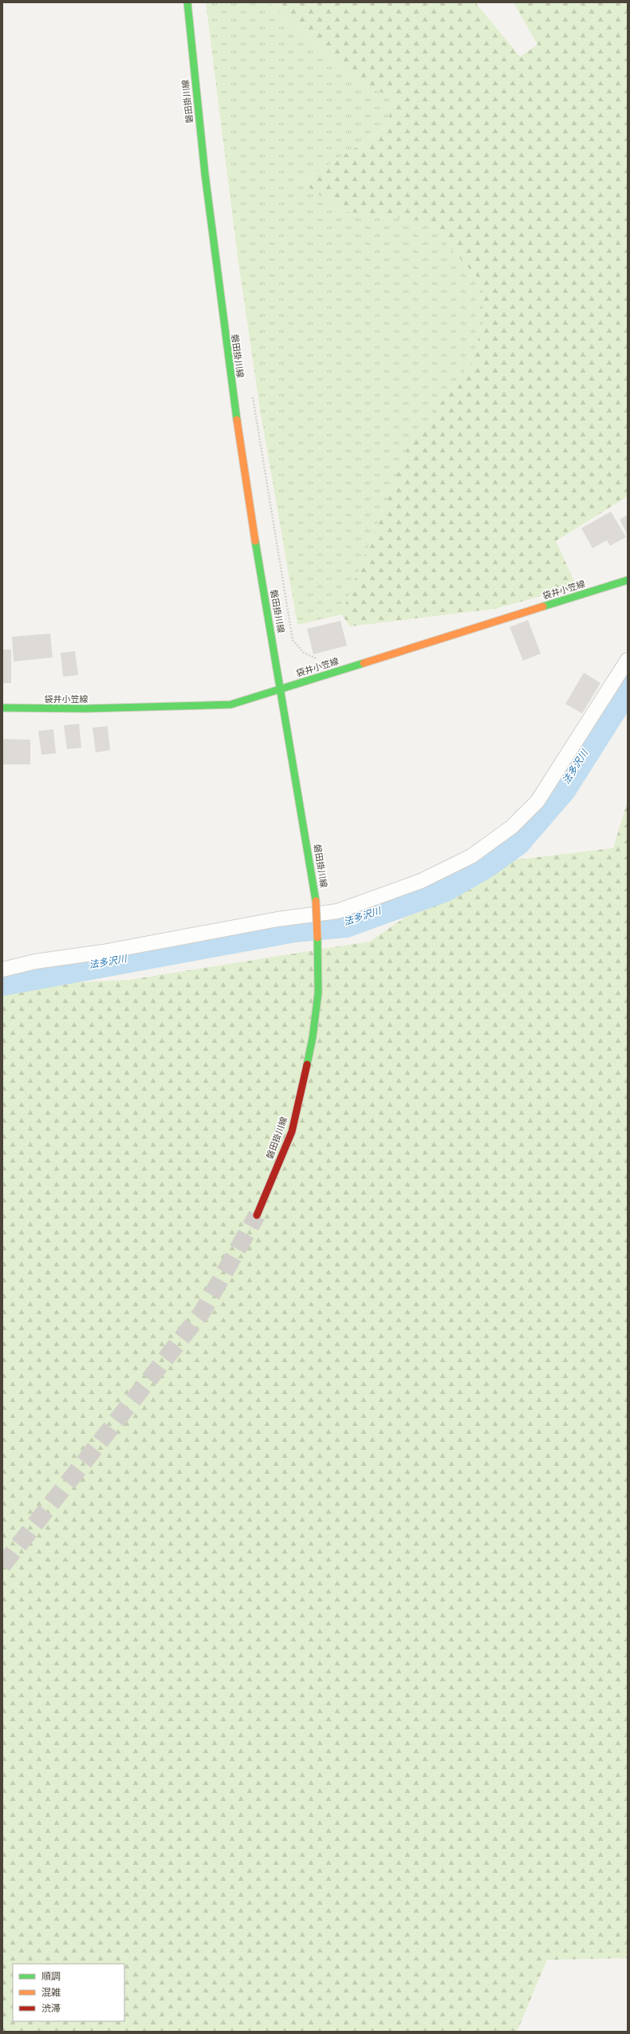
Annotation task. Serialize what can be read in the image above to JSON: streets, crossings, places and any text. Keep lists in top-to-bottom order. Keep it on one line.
{"streets":{"main road":["磐田掛川線","袋井小笠線"]},"crossings":[["磐田掛川線","袋井小笠線"]],"water":["法多沢川"],"legend":["順調","混雑","渋滞"]}
